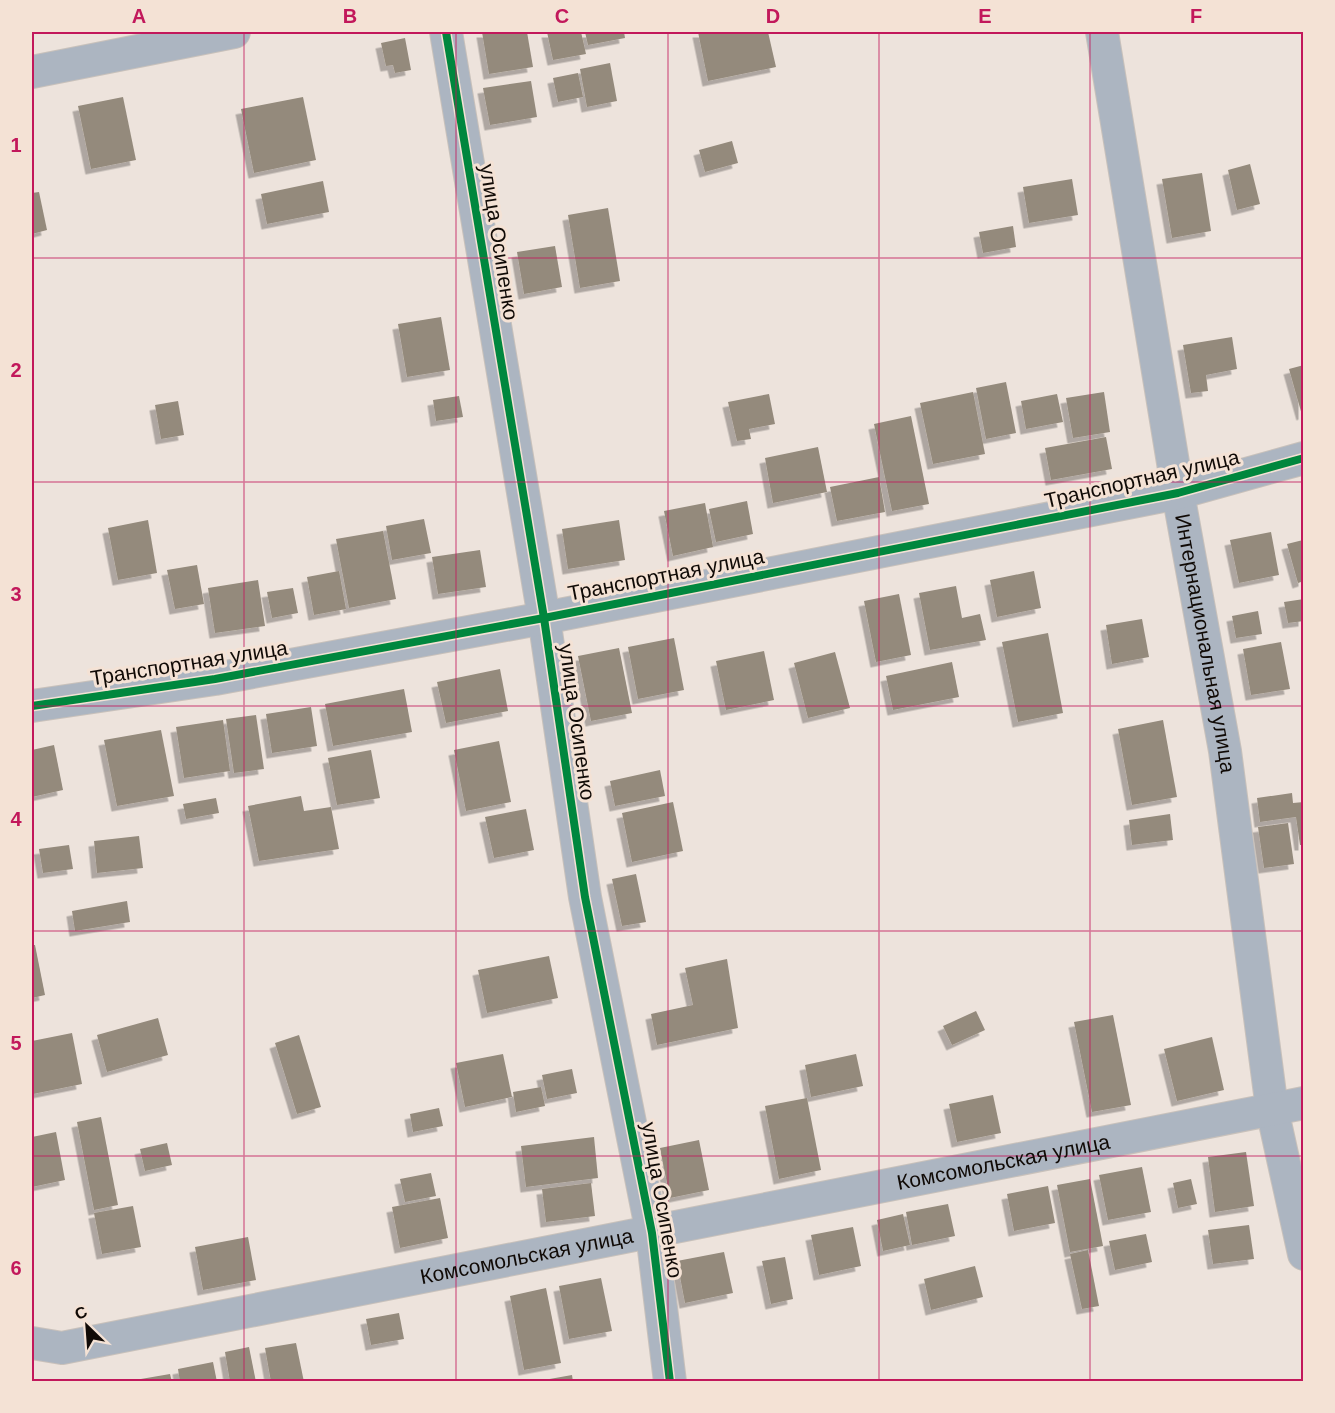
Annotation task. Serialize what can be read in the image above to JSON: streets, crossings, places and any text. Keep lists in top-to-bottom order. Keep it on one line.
{"streets":{"street":["улица Осипенко","Транспортная улица","Интернациональная улица","Комсомольская улица"]},"crossings":[["улица Осипенко","Транспортная улица"],["улица Осипенко","Комсомольская улица"],["Транспортная улица","Интернациональная улица"],["Интернациональная улица","Комсомольская улица"]],"north":"top left","grid":{"columns":["A","B","C","D","E","F"],"rows":["1","2","3","4","5","6"]}}
